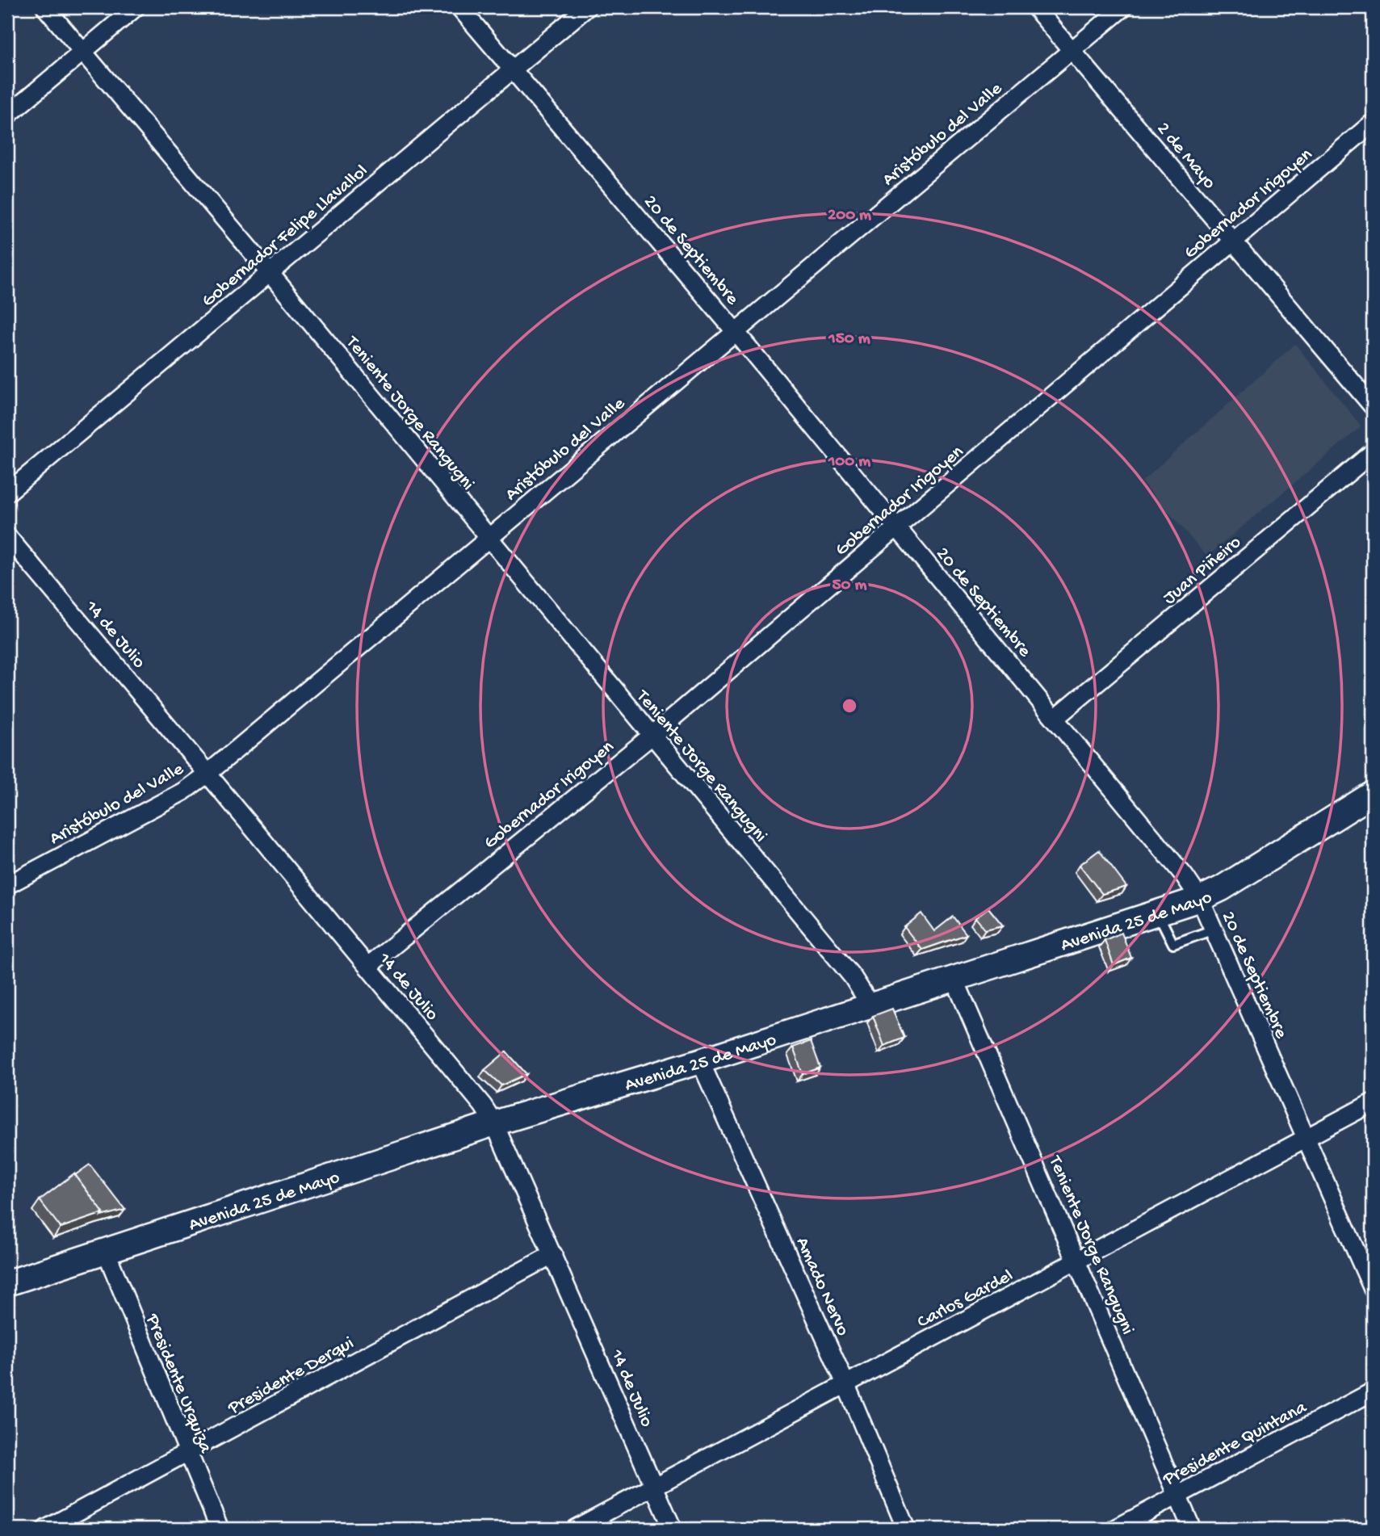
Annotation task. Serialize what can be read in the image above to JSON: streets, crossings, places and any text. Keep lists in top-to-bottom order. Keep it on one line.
{"streets":{"main road":["Avenida 25 de Mayo"],"street":["Aristóbulo del Valle","2 de Mayo","Gobernador Irigoyen","Gobernador Felipe Llavallol","20 de Septiembre","Teniente Jorge Rangugni","Juan Piñeiro","14 de Julio","Amado Nervo","Carlos Gardel","Presidente Derqui","Presidente Urquiza","Presidente Quintana"]},"crossings":[["Aristóbulo del Valle","2 de Mayo"],["Aristóbulo del Valle","20 de Septiembre"],["Aristóbulo del Valle","Teniente Jorge Rangugni"],["Aristóbulo del Valle","14 de Julio"],["2 de Mayo","Gobernador Irigoyen"],["Gobernador Irigoyen","20 de Septiembre"],["Gobernador Irigoyen","Teniente Jorge Rangugni"],["Gobernador Irigoyen","14 de Julio"],["Gobernador Felipe Llavallol","20 de Septiembre"],["Gobernador Felipe Llavallol","Teniente Jorge Rangugni"],["20 de Septiembre","Juan Piñeiro"],["20 de Septiembre","Avenida 25 de Mayo"],["20 de Septiembre","Carlos Gardel"],["Teniente Jorge Rangugni","Avenida 25 de Mayo"],["Teniente Jorge Rangugni","Carlos Gardel"],["Teniente Jorge Rangugni","Presidente Quintana"],["14 de Julio","Avenida 25 de Mayo"],["14 de Julio","Carlos Gardel"],["14 de Julio","Presidente Derqui"],["Avenida 25 de Mayo","Amado Nervo"],["Avenida 25 de Mayo","Presidente Urquiza"],["Amado Nervo","Carlos Gardel"],["Presidente Derqui","Presidente Urquiza"]],"rings":["200 m","150 m","100 m","50 m"]}
